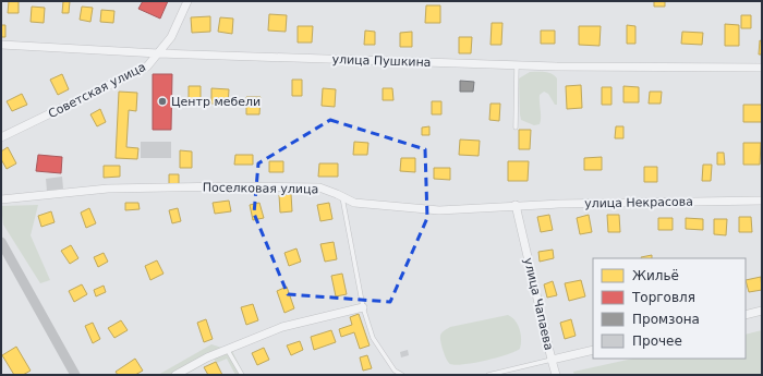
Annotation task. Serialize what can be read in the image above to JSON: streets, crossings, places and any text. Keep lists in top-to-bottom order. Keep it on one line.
{"streets":{"street":["улица Пушкина","Советская улица","Поселковая улица","улица Некрасова","улица Чапаева"]},"crossings":[["улица Пушкина","Советская улица"],["Поселковая улица","улица Некрасова"],["Поселковая улица","улица Чапаева"],["улица Некрасова","улица Чапаева"]],"places":["Центр мебели"],"legend":["Жильё","Торговля","Промзона","Прочее"]}
